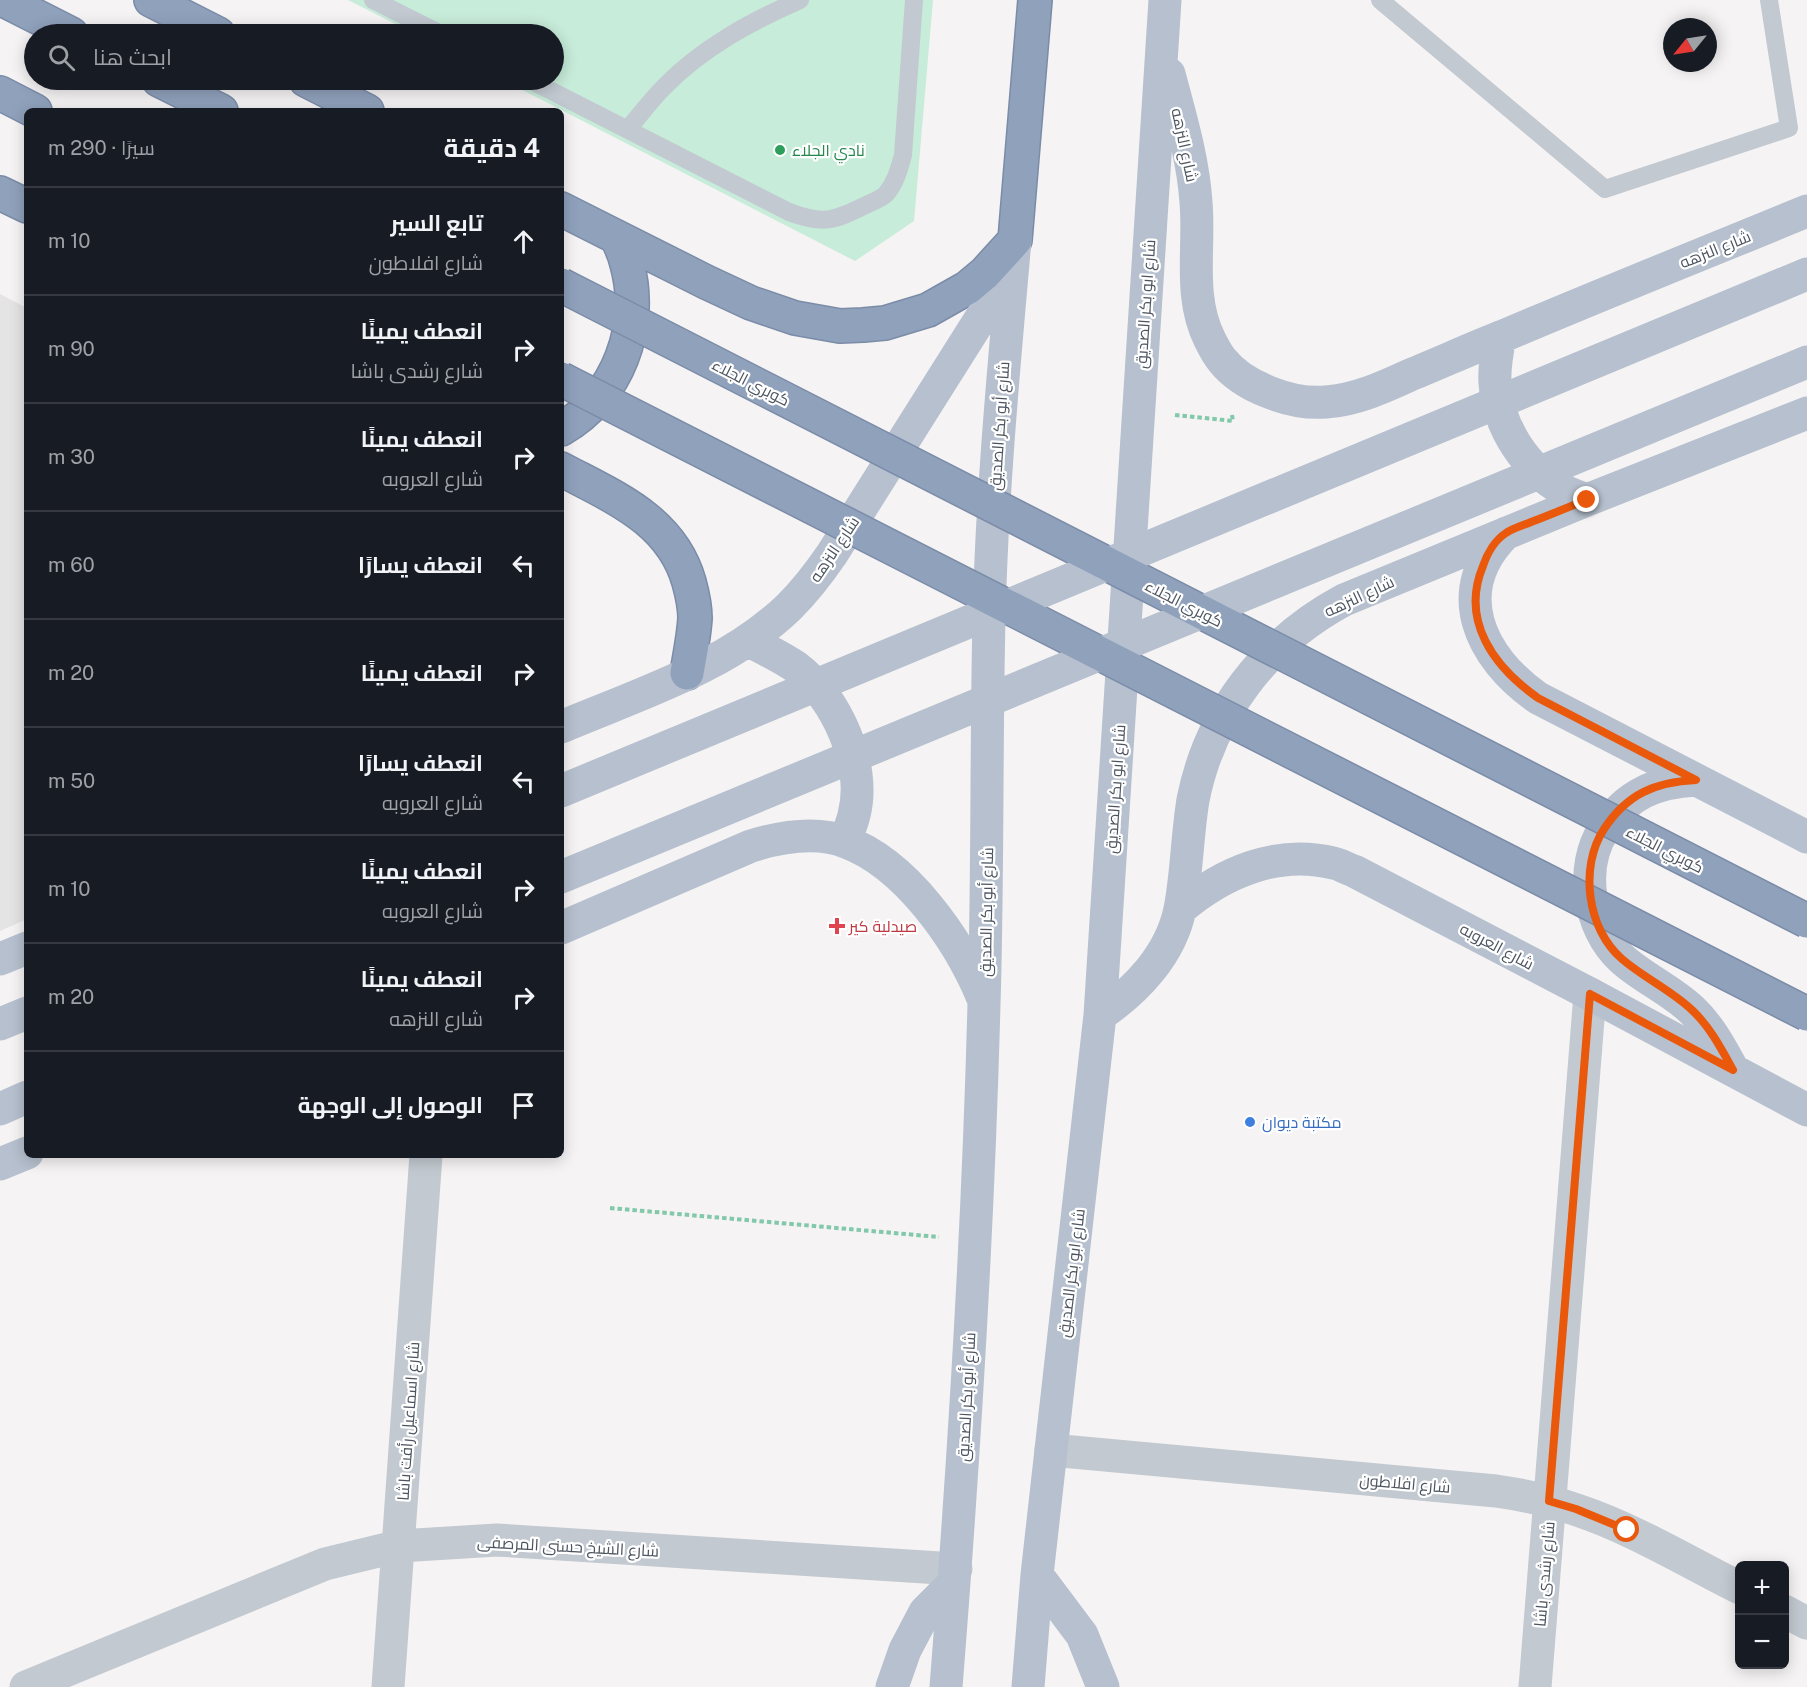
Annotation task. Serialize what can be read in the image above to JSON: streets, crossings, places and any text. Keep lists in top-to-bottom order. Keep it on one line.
{"streets":{"highway":["كوبري الجلاء"],"main road":["شارع النزهه","شارع ابو بكر الصديق","شارع أبو بكر الصديق","شارع العروبه"],"street":["شارع اسماعيل رأفت باشا","شارع افلاطون","شارع الشيخ حسنى المرصفى","شارع رشدى باشا"]},"crossings":[["شارع النزهه","شارع ابو بكر الصديق"],["شارع النزهه","شارع أبو بكر الصديق"],["شارع النزهه","شارع العروبه"],["شارع ابو بكر الصديق","شارع افلاطون"],["شارع أبو بكر الصديق","شارع الشيخ حسنى المرصفى"],["شارع العروبه","شارع رشدى باشا"],["شارع اسماعيل رأفت باشا","شارع الشيخ حسنى المرصفى"],["شارع افلاطون","شارع رشدى باشا"]],"places":{"other":["نادي الجلاء","مكتبة ديوان"],"health":["صيدلية كير"]},"north":"bottom left","page":{"search":"ابحث هنا","heading":["4 دقيقة","سيرًا · 290 m"],"list":[["تابع السير","شارع افلاطون","10 m"],["انعطف يمينًا","شارع رشدى باشا","90 m"],["انعطف يمينًا","شارع العروبه","30 m"],["انعطف يسارًا","60 m"],["انعطف يمينًا","20 m"],["انعطف يسارًا","شارع العروبه","50 m"],["انعطف يمينًا","شارع العروبه","10 m"],["انعطف يمينًا","شارع النزهه","20 m"],"الوصول إلى الوجهة"],"map_buttons":["+","−"]}}
